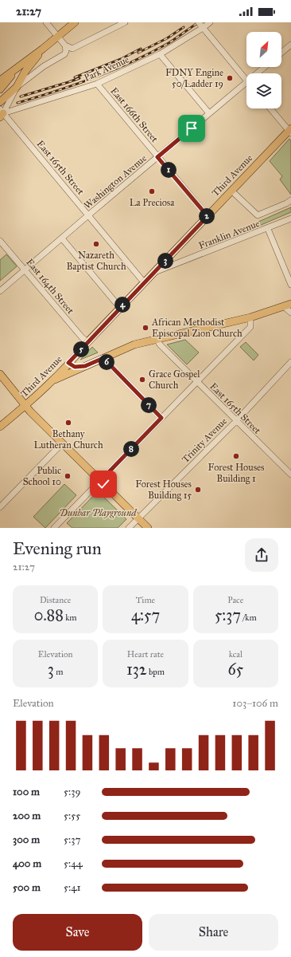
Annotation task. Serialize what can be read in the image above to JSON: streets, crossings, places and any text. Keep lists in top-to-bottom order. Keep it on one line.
{"streets":{"main road":["Third Avenue"],"street":["Park Avenue","East 166th Street","East 165th Street","Washington Avenue","Franklin Avenue","East 164th Street","Trinity Avenue"]},"crossings":[["Park Avenue","East 166th Street"],["Park Avenue","East 165th Street"],["East 166th Street","Third Avenue"],["East 166th Street","Washington Avenue"],["East 165th Street","Third Avenue"],["East 165th Street","Washington Avenue"],["East 165th Street","Trinity Avenue"],["Third Avenue","Franklin Avenue"],["Third Avenue","East 164th Street"],["Washington Avenue","East 164th Street"]],"parks":["Dunbar Playground"],"places":["FDNY Engine 50/Ladder 19","La Preciosa","Nazareth Baptist Church","African Methodist Episcopal Zion Church","Grace Gospel Church","Bethany Lutheran Church","Forest Houses Building 1","Public School 10","Forest Houses Building 15"],"north":"top right","page":{"status":"21:27","pins":["1","2","3","4","5","6","7","8"],"heading":["Evening run","21:27"],"stats":[["Distance","0.88 km"],["Time","4:57"],["Pace","5:37 /km"],["Elevation","3 m"],["Heart rate","132 bpm"],["kcal","65"]],"chart":["Elevation","103–106 m"],"list":[{"name":"100 m","note":"5:39"},{"name":"200 m","note":"5:55"},{"name":"300 m","note":"5:37"},{"name":"400 m","note":"5:44"},{"name":"500 m","note":"5:41"}],"buttons":["Save","Share"]}}
